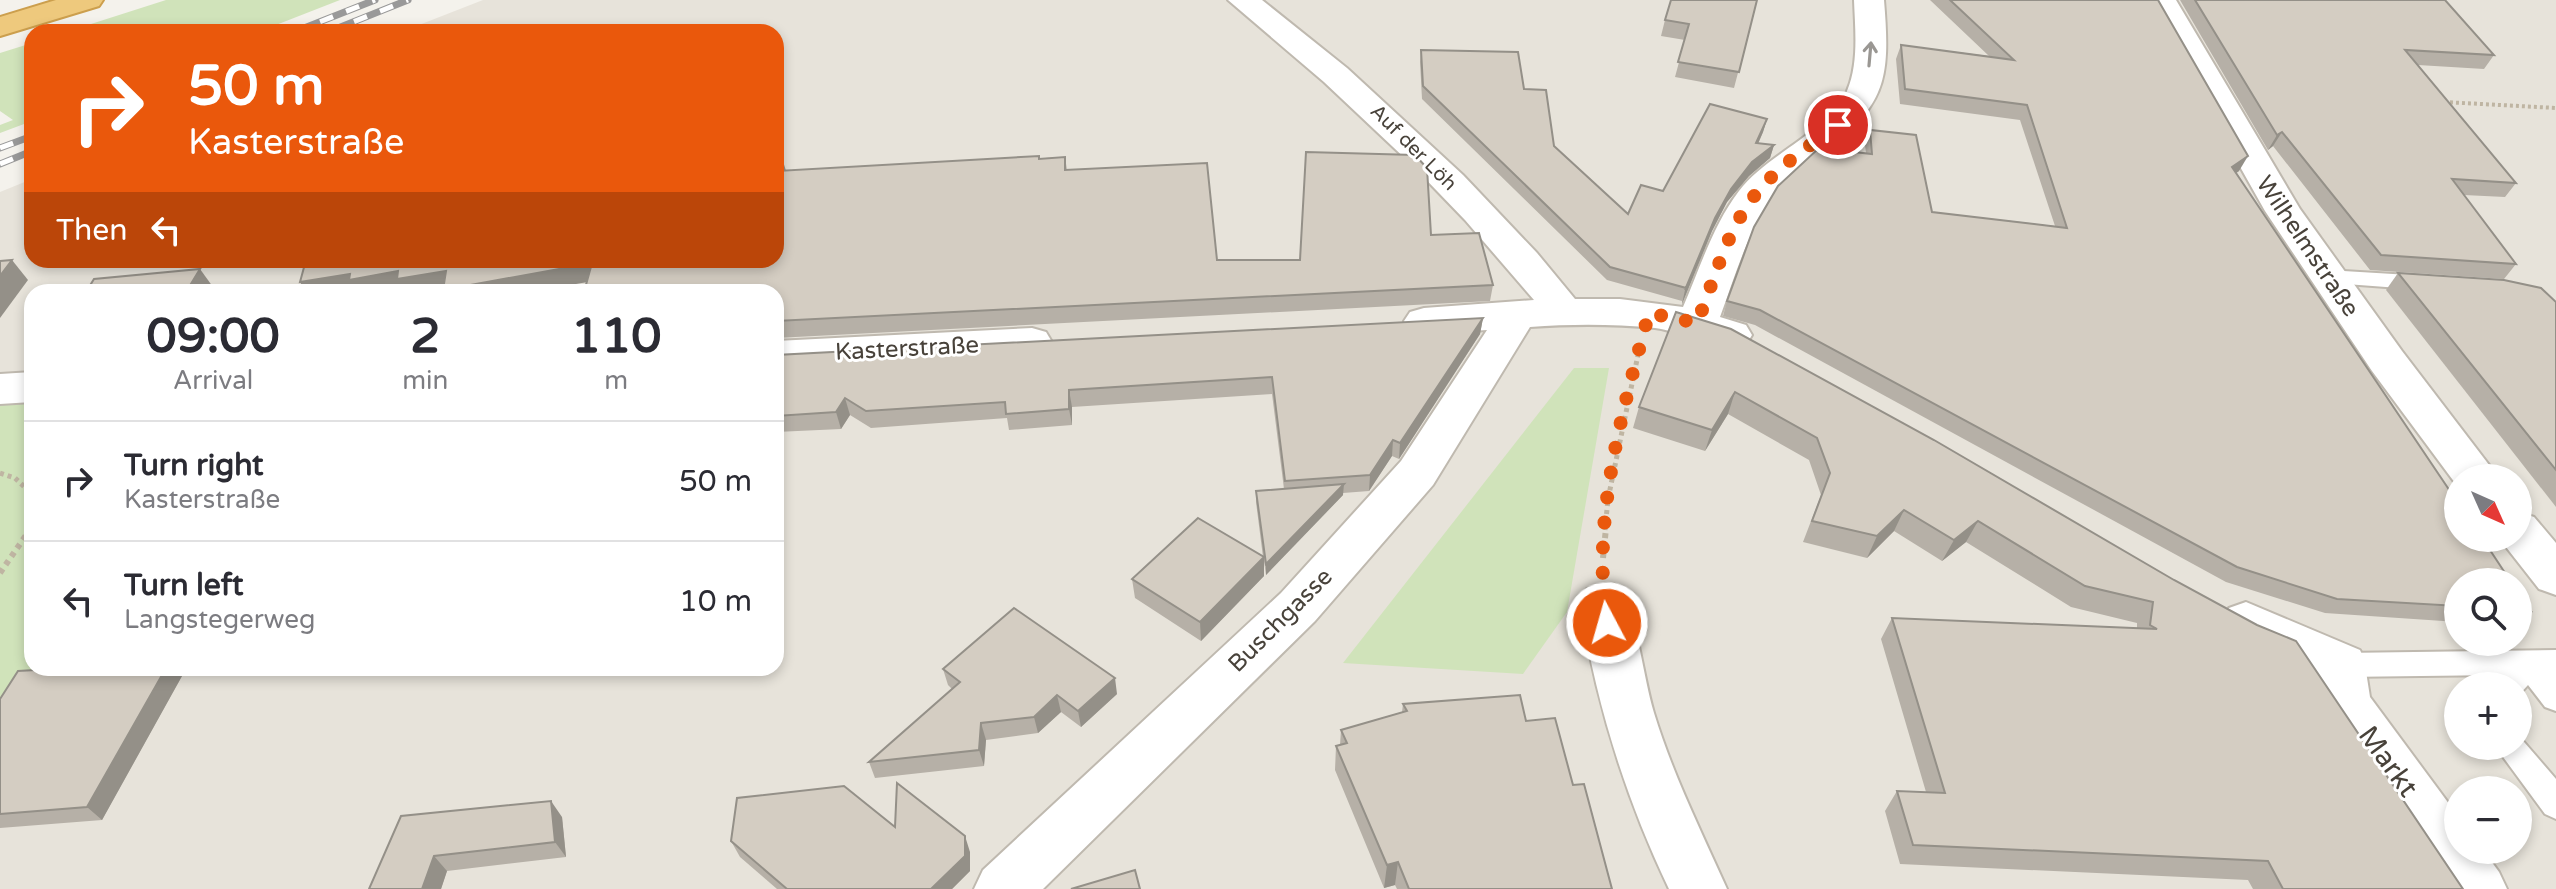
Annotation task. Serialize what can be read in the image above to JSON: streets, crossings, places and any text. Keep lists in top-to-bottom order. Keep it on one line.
{"streets":{"street":["Auf der Löh","Wilhelmstraße","Kasterstraße","Buschgasse","Markt"]},"north":"bottom right","page":{"turn":["50 m","Kasterstraße"],"then":"Then","eta":["09:00","Arrival","2","min","110","m"],"list":[{"name":"Turn right","note":"Kasterstraße","value":"50 m"},{"name":"Turn left","note":"Langstegerweg","value":"10 m"}],"map_buttons":["+","−"]}}
